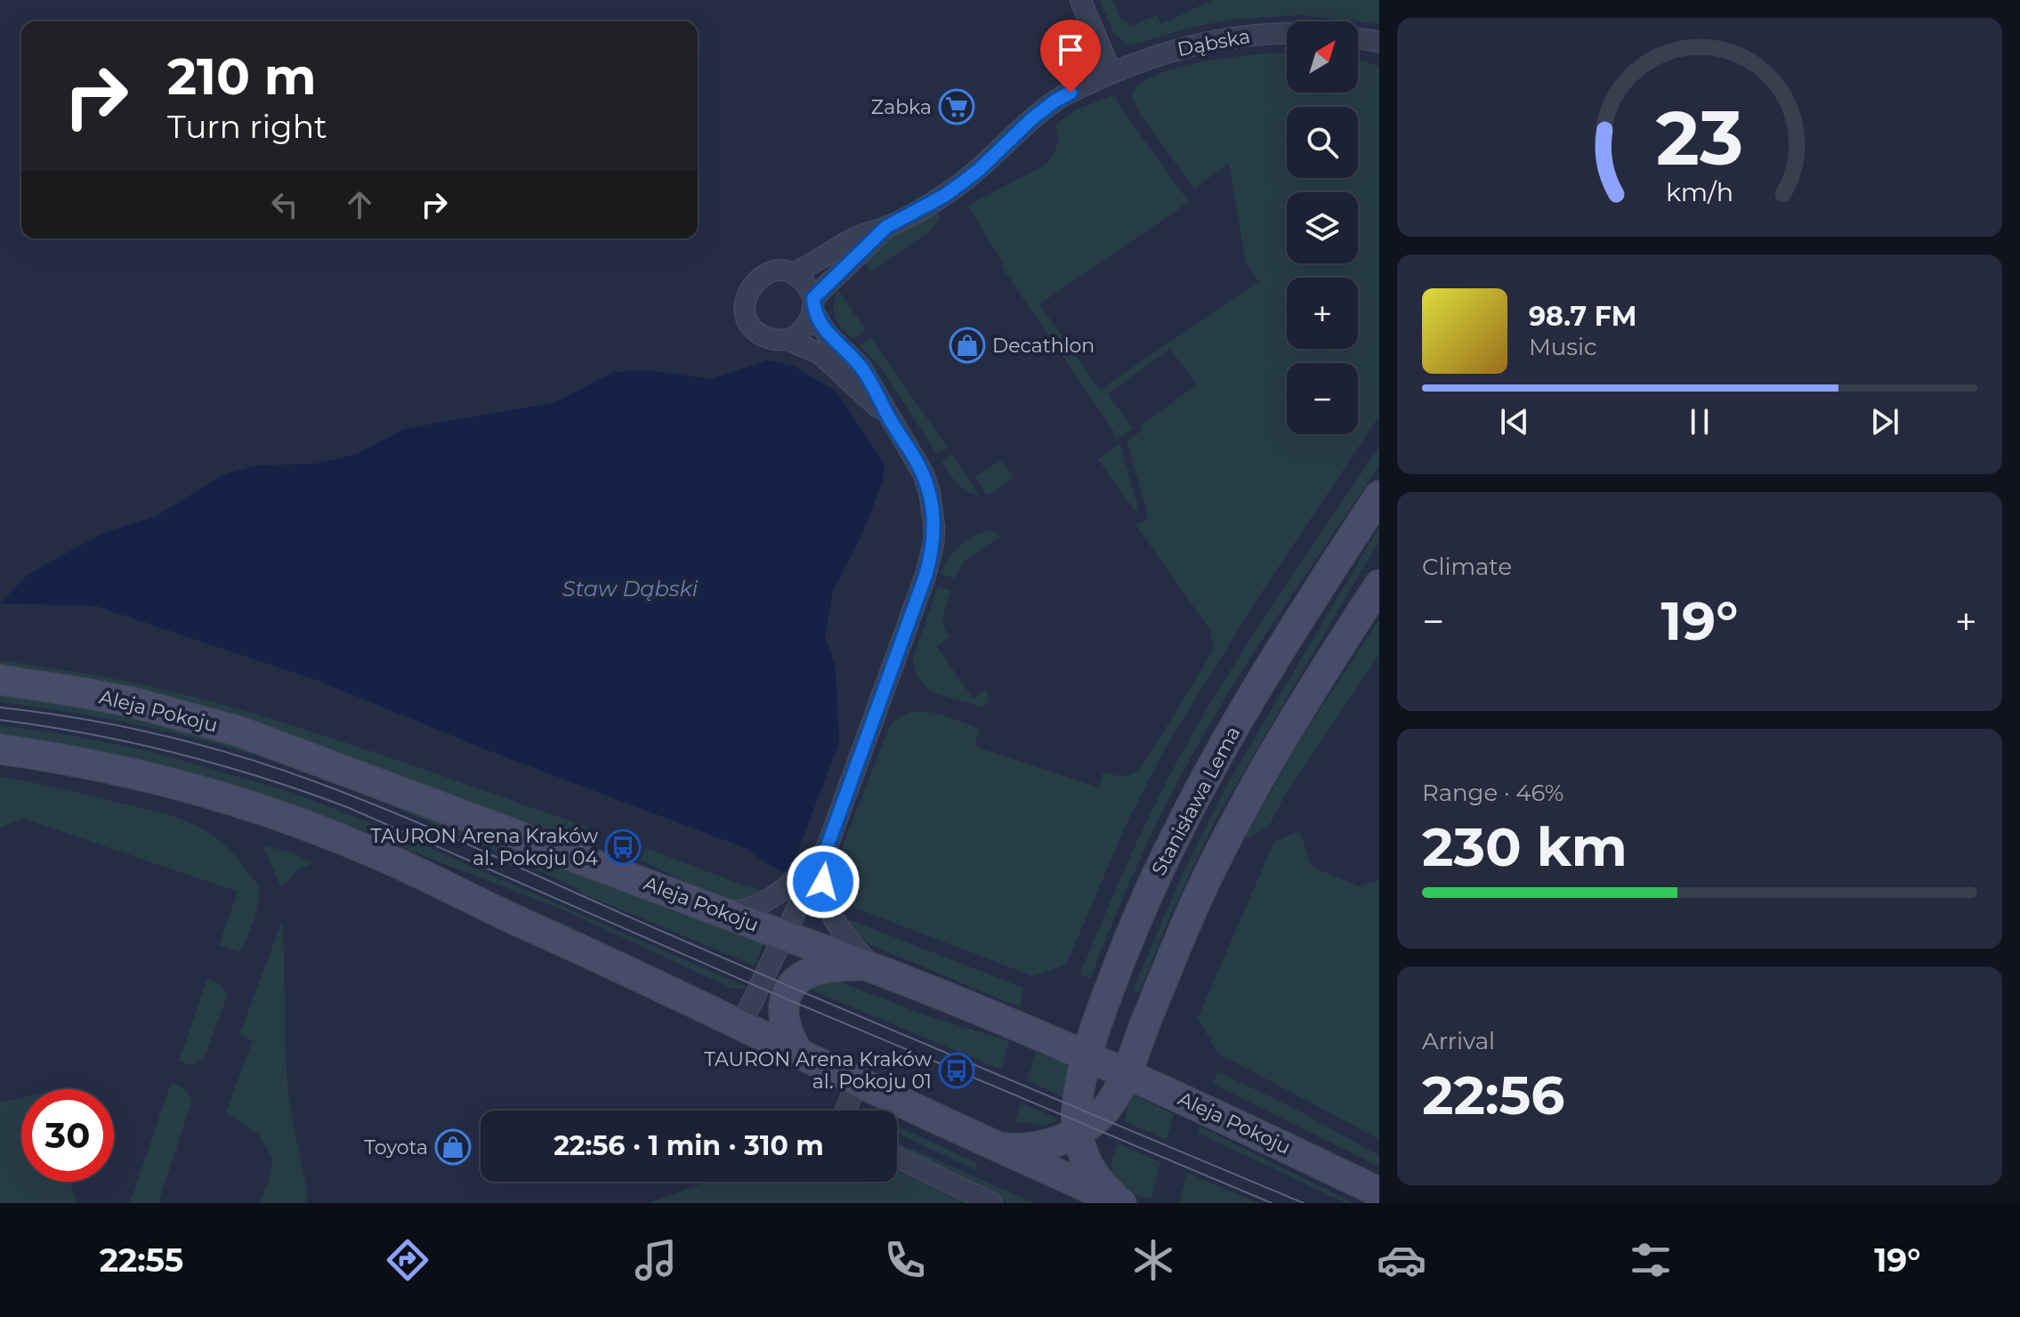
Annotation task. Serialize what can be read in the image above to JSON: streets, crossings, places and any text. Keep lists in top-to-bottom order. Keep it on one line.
{"streets":{"main road":["Aleja Pokoju","Stanisława Lema"],"street":["Dąbska"]},"crossings":[["Aleja Pokoju","Stanisława Lema"]],"water":["Staw Dąbski"],"places":{"supermarket":["Zabka"],"shop":["Decathlon","Toyota"],"bus stop":["TAURON Arena Kraków al. Pokoju 04","TAURON Arena Kraków al. Pokoju 01"]},"north":"top right","page":{"map_buttons":["+","−"],"turn":["210 m","Turn right"],"song":["98.7 FM","Music"],"tile":["Climate",["Range · 46%","230 km"],["Arrival","22:56"]],"heat":["−","19°","+"],"limit":"30","trip":"22:56 · 1 min · 310 m","tabs":["22:55","19°"],"gauge":["23","km/h"]}}
